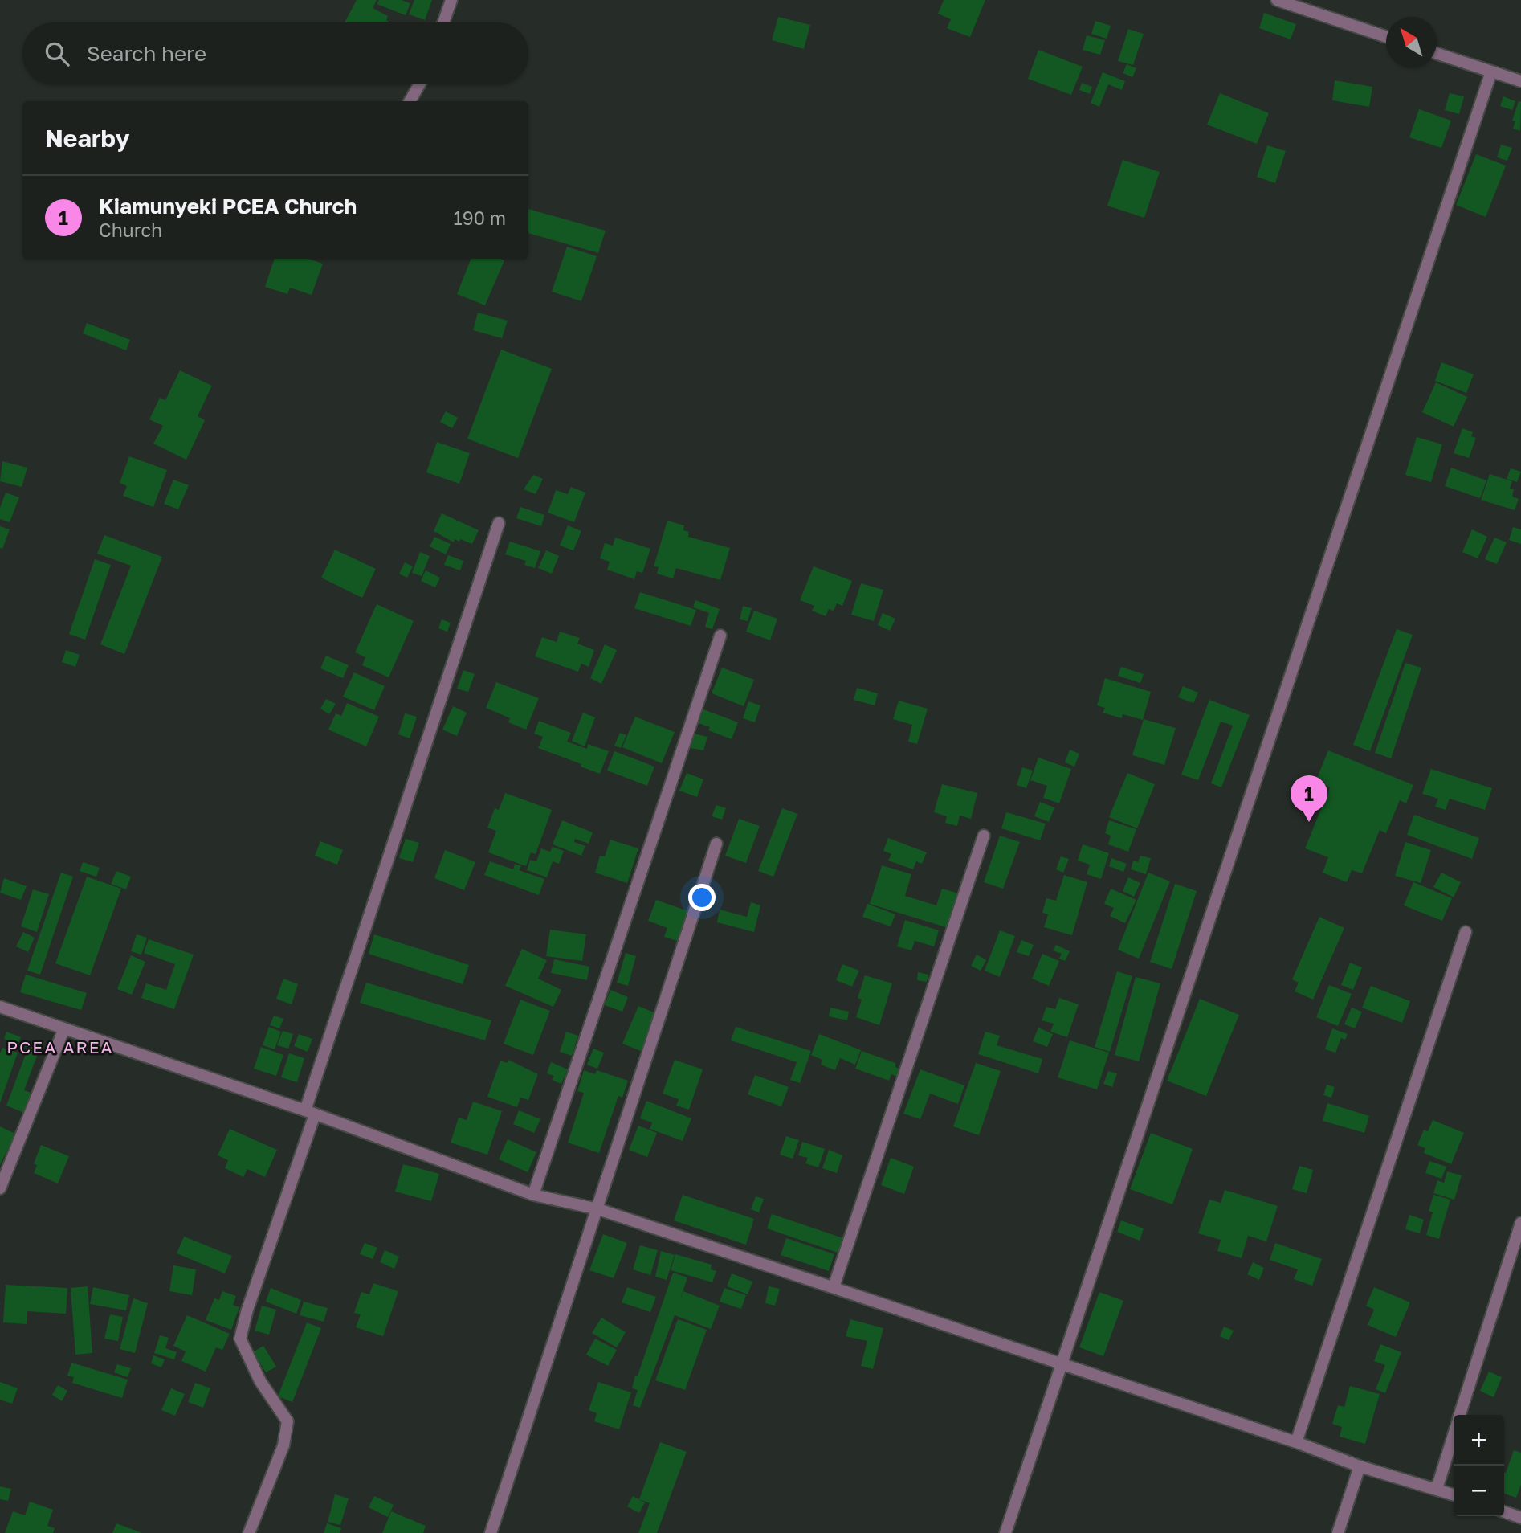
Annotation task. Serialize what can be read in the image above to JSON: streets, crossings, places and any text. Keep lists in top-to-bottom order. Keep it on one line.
{"districts":["PCEA AREA"],"north":"top left","page":{"search":"Search here","heading":"Nearby","list":[{"mark":"1","name":"Kiamunyeki PCEA Church","note":"Church","value":"190 m"}],"pins":"1","map_buttons":["+","−"]}}
